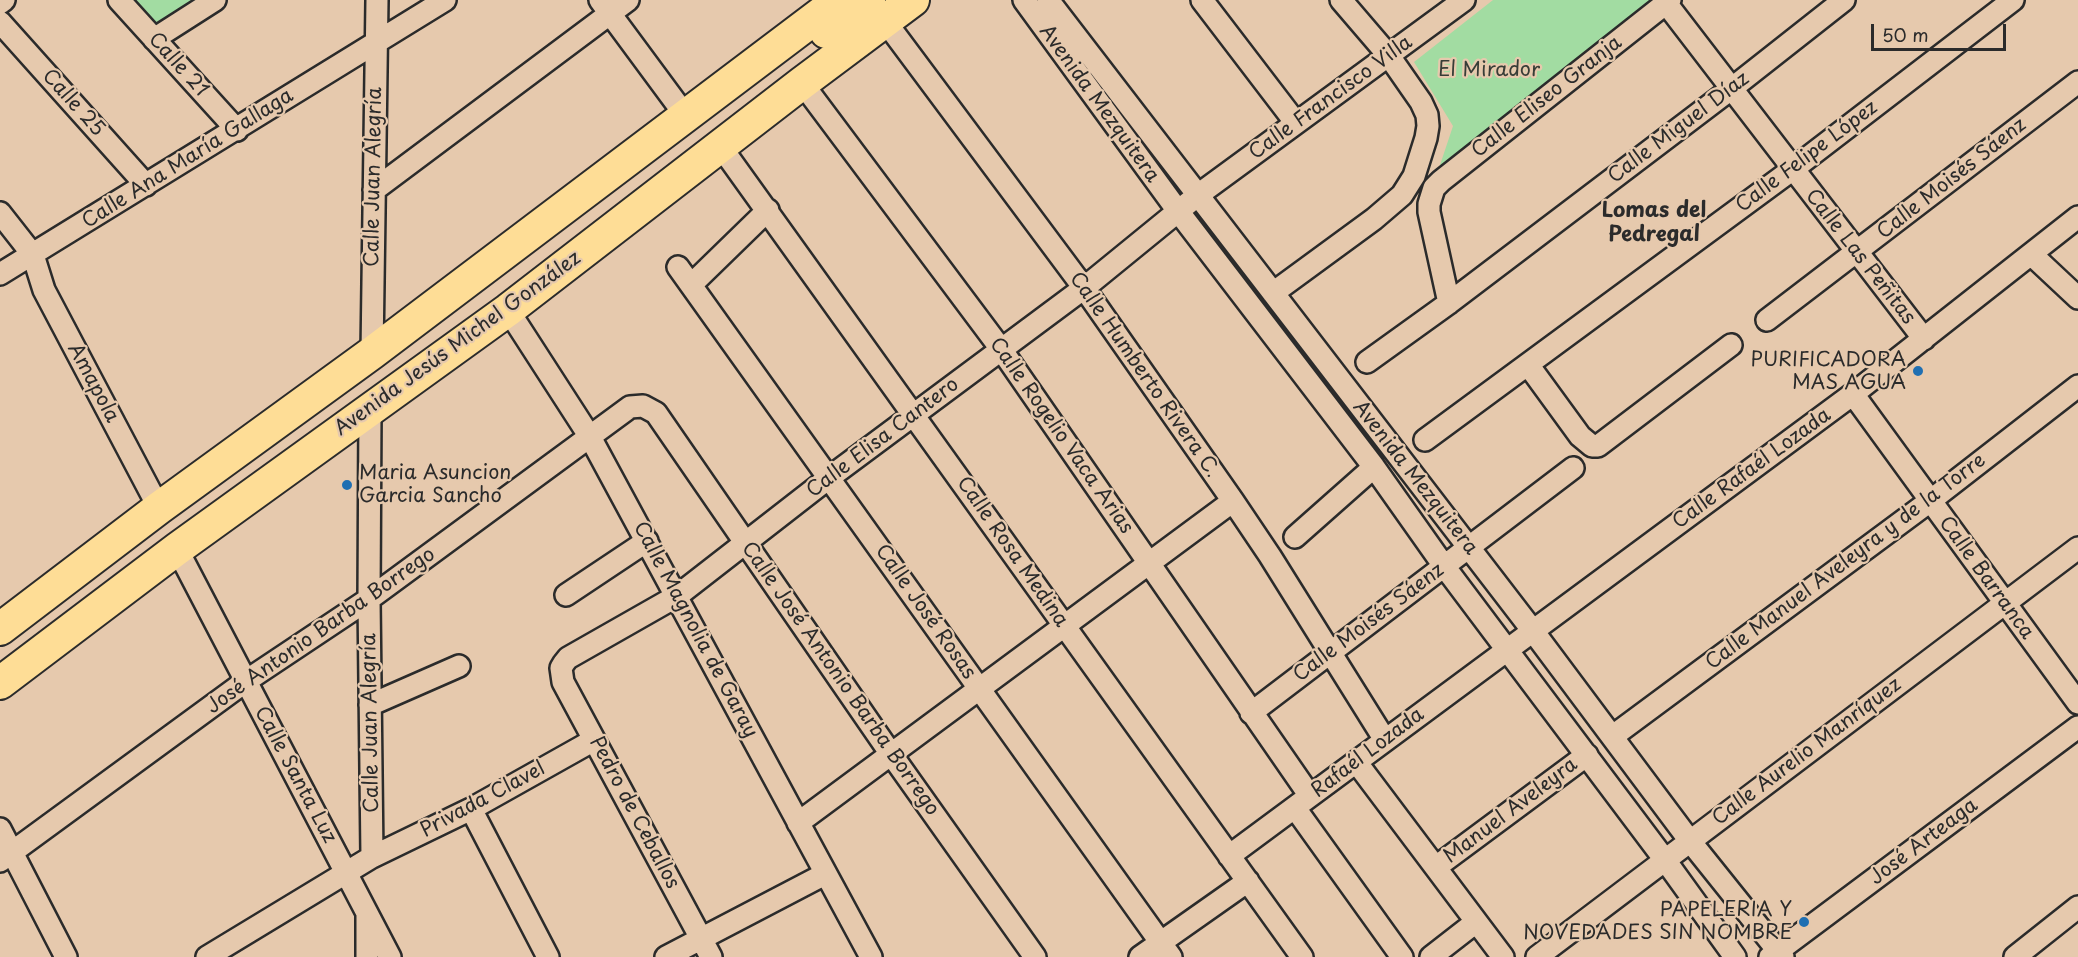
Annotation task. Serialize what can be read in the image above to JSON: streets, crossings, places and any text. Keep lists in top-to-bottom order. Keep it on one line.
{"streets":{"main road":["Avenida Jesús Michel González"],"street":["Calle 21","Calle Eliseo Granja","Calle Francisco Villa","Calle 25","Avenida Mezquitera","Calle Miguel Díaz","Calle Felipe López","Calle Ana María Gallaga","Calle Juan Alegría","Calle Moisés Sáenz","Calle Las Peñitas","Calle Humberto Rivera C.","Amapola","Calle Rogelio Vaca Arias","Calle Elisa Cantero","Calle Rafaél Lozada","Calle Rosa Medina","Calle Manuel Aveleyra y de la Torre","Calle Barranca","Calle José Rosas","Calle Magnolia de Garay","José Antonio Barba Borrego","Calle José Antonio Barba Borrego","Calle Aurelio Manríquez","Rafaél Lozada","Calle Santa Luz","Privada Clavel","Manuel Aveleyra","Pedro de Ceballos","José Arteaga"]},"crossings":[["Calle 21","Calle Ana María Gallaga"],["Calle Eliseo Granja","Calle Miguel Díaz"],["Calle Eliseo Granja","Calle Las Peñitas"],["Calle Francisco Villa","Avenida Mezquitera"],["Calle Francisco Villa","Calle Elisa Cantero"],["Calle 25","Calle Ana María Gallaga"],["Avenida Mezquitera","Calle Moisés Sáenz"],["Avenida Mezquitera","Calle Elisa Cantero"],["Avenida Mezquitera","Calle Rafaél Lozada"],["Avenida Mezquitera","Calle Manuel Aveleyra y de la Torre"],["Avenida Mezquitera","Calle Aurelio Manríquez"],["Avenida Mezquitera","Rafaél Lozada"],["Avenida Mezquitera","Manuel Aveleyra"],["Avenida Mezquitera","José Arteaga"],["Calle Miguel Díaz","Calle Las Peñitas"],["Calle Felipe López","Calle Las Peñitas"],["Calle Ana María Gallaga","Calle Juan Alegría"],["Calle Ana María Gallaga","Amapola"],["Calle Juan Alegría","Avenida Jesús Michel González"],["Calle Juan Alegría","José Antonio Barba Borrego"],["Calle Juan Alegría","Privada Clavel"],["Calle Moisés Sáenz","Calle Las Peñitas"],["Calle Moisés Sáenz","Calle Humberto Rivera C."],["Calle Moisés Sáenz","Calle Rogelio Vaca Arias"],["Calle Las Peñitas","Calle Rafaél Lozada"],["Avenida Jesús Michel González","Calle Humberto Rivera C."],["Avenida Jesús Michel González","Calle Rogelio Vaca Arias"],["Avenida Jesús Michel González","Calle Rosa Medina"],["Avenida Jesús Michel González","Calle Magnolia de Garay"],["Avenida Jesús Michel González","Calle Santa Luz"],["Calle Humberto Rivera C.","Calle Elisa Cantero"],["Calle Humberto Rivera C.","Rafaél Lozada"],["Calle Rogelio Vaca Arias","Calle Elisa Cantero"],["Calle Rogelio Vaca Arias","Rafaél Lozada"],["Calle Elisa Cantero","Calle Rosa Medina"],["Calle Elisa Cantero","Calle José Rosas"],["Calle Elisa Cantero","Calle Magnolia de Garay"],["Calle Elisa Cantero","Calle José Antonio Barba Borrego"],["Calle Elisa Cantero","Pedro de Ceballos"],["Calle Rafaél Lozada","Calle Barranca"],["Calle Rafaél Lozada","Rafaél Lozada"],["Calle Rosa Medina","Rafaél Lozada"],["Calle Manuel Aveleyra y de la Torre","Calle Barranca"],["Calle Barranca","Calle Aurelio Manríquez"],["Calle Magnolia de Garay","José Antonio Barba Borrego"],["José Antonio Barba Borrego","Calle José Antonio Barba Borrego"],["José Antonio Barba Borrego","Calle Santa Luz"],["Calle Santa Luz","Privada Clavel"],["Privada Clavel","Pedro de Ceballos"]],"districts":["Lomas del Pedregal"],"parks":["El Mirador"],"places":["PURIFICADORA MAS AGUA","Maria Asuncion Garcia Sancho","PAPELERIA Y NOVEDADES SIN NOMBRE"],"scale_bar":"50 m"}
